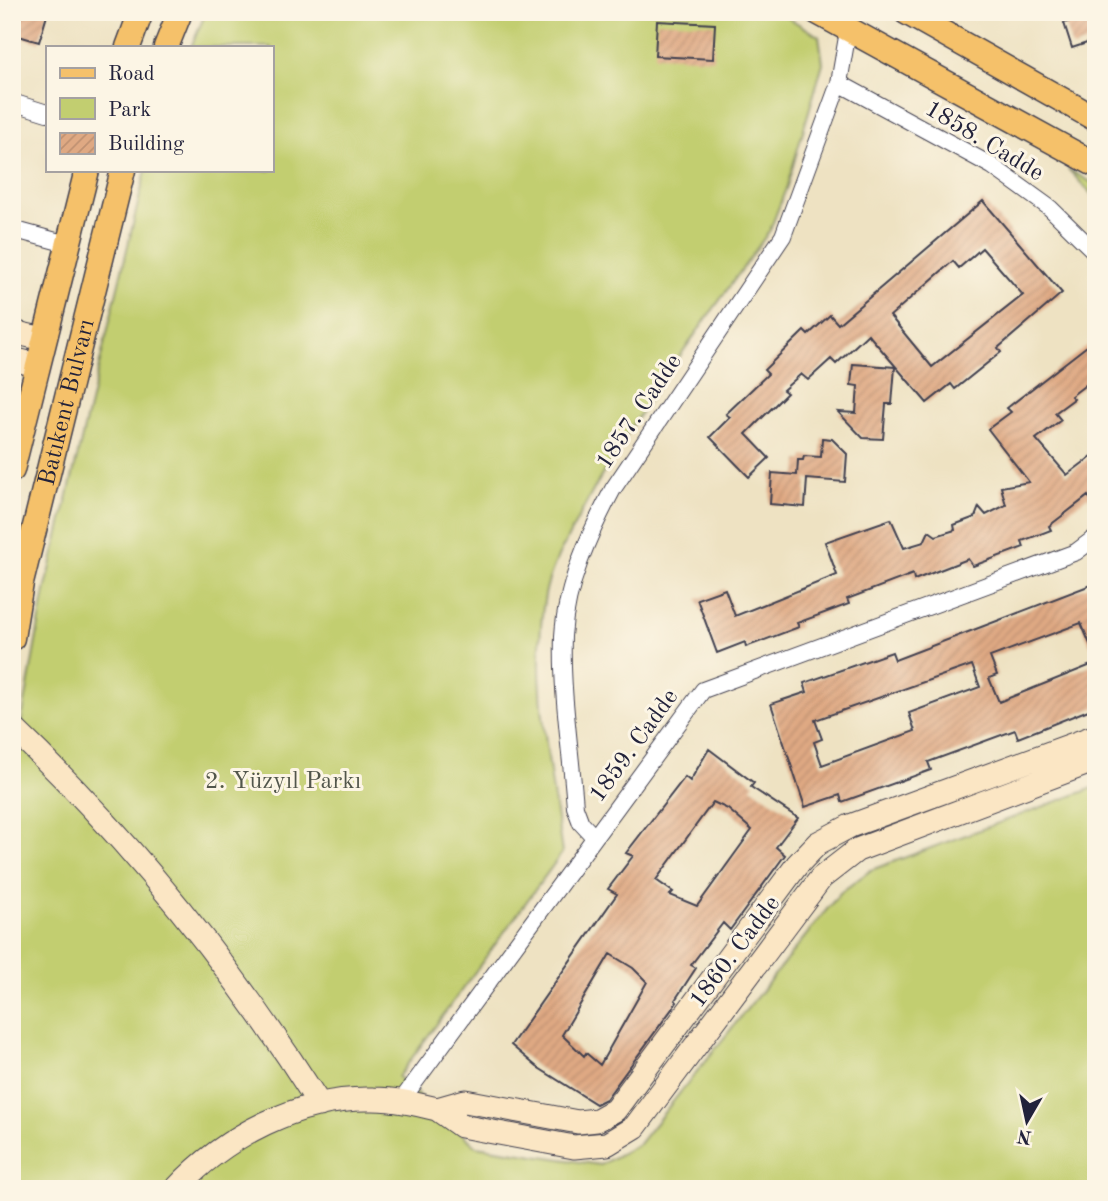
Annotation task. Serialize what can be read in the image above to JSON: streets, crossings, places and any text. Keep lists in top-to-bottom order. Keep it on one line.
{"streets":{"main road":["Batıkent Bulvarı"],"street":["1858. Cadde","1857. Cadde","1859. Cadde","1860. Cadde"]},"crossings":[["1858. Cadde","1857. Cadde"],["1857. Cadde","1859. Cadde"],["1859. Cadde","1860. Cadde"]],"parks":["2. Yüzyıl Parkı"],"legend":["Road","Park","Building"],"north":"bottom"}
